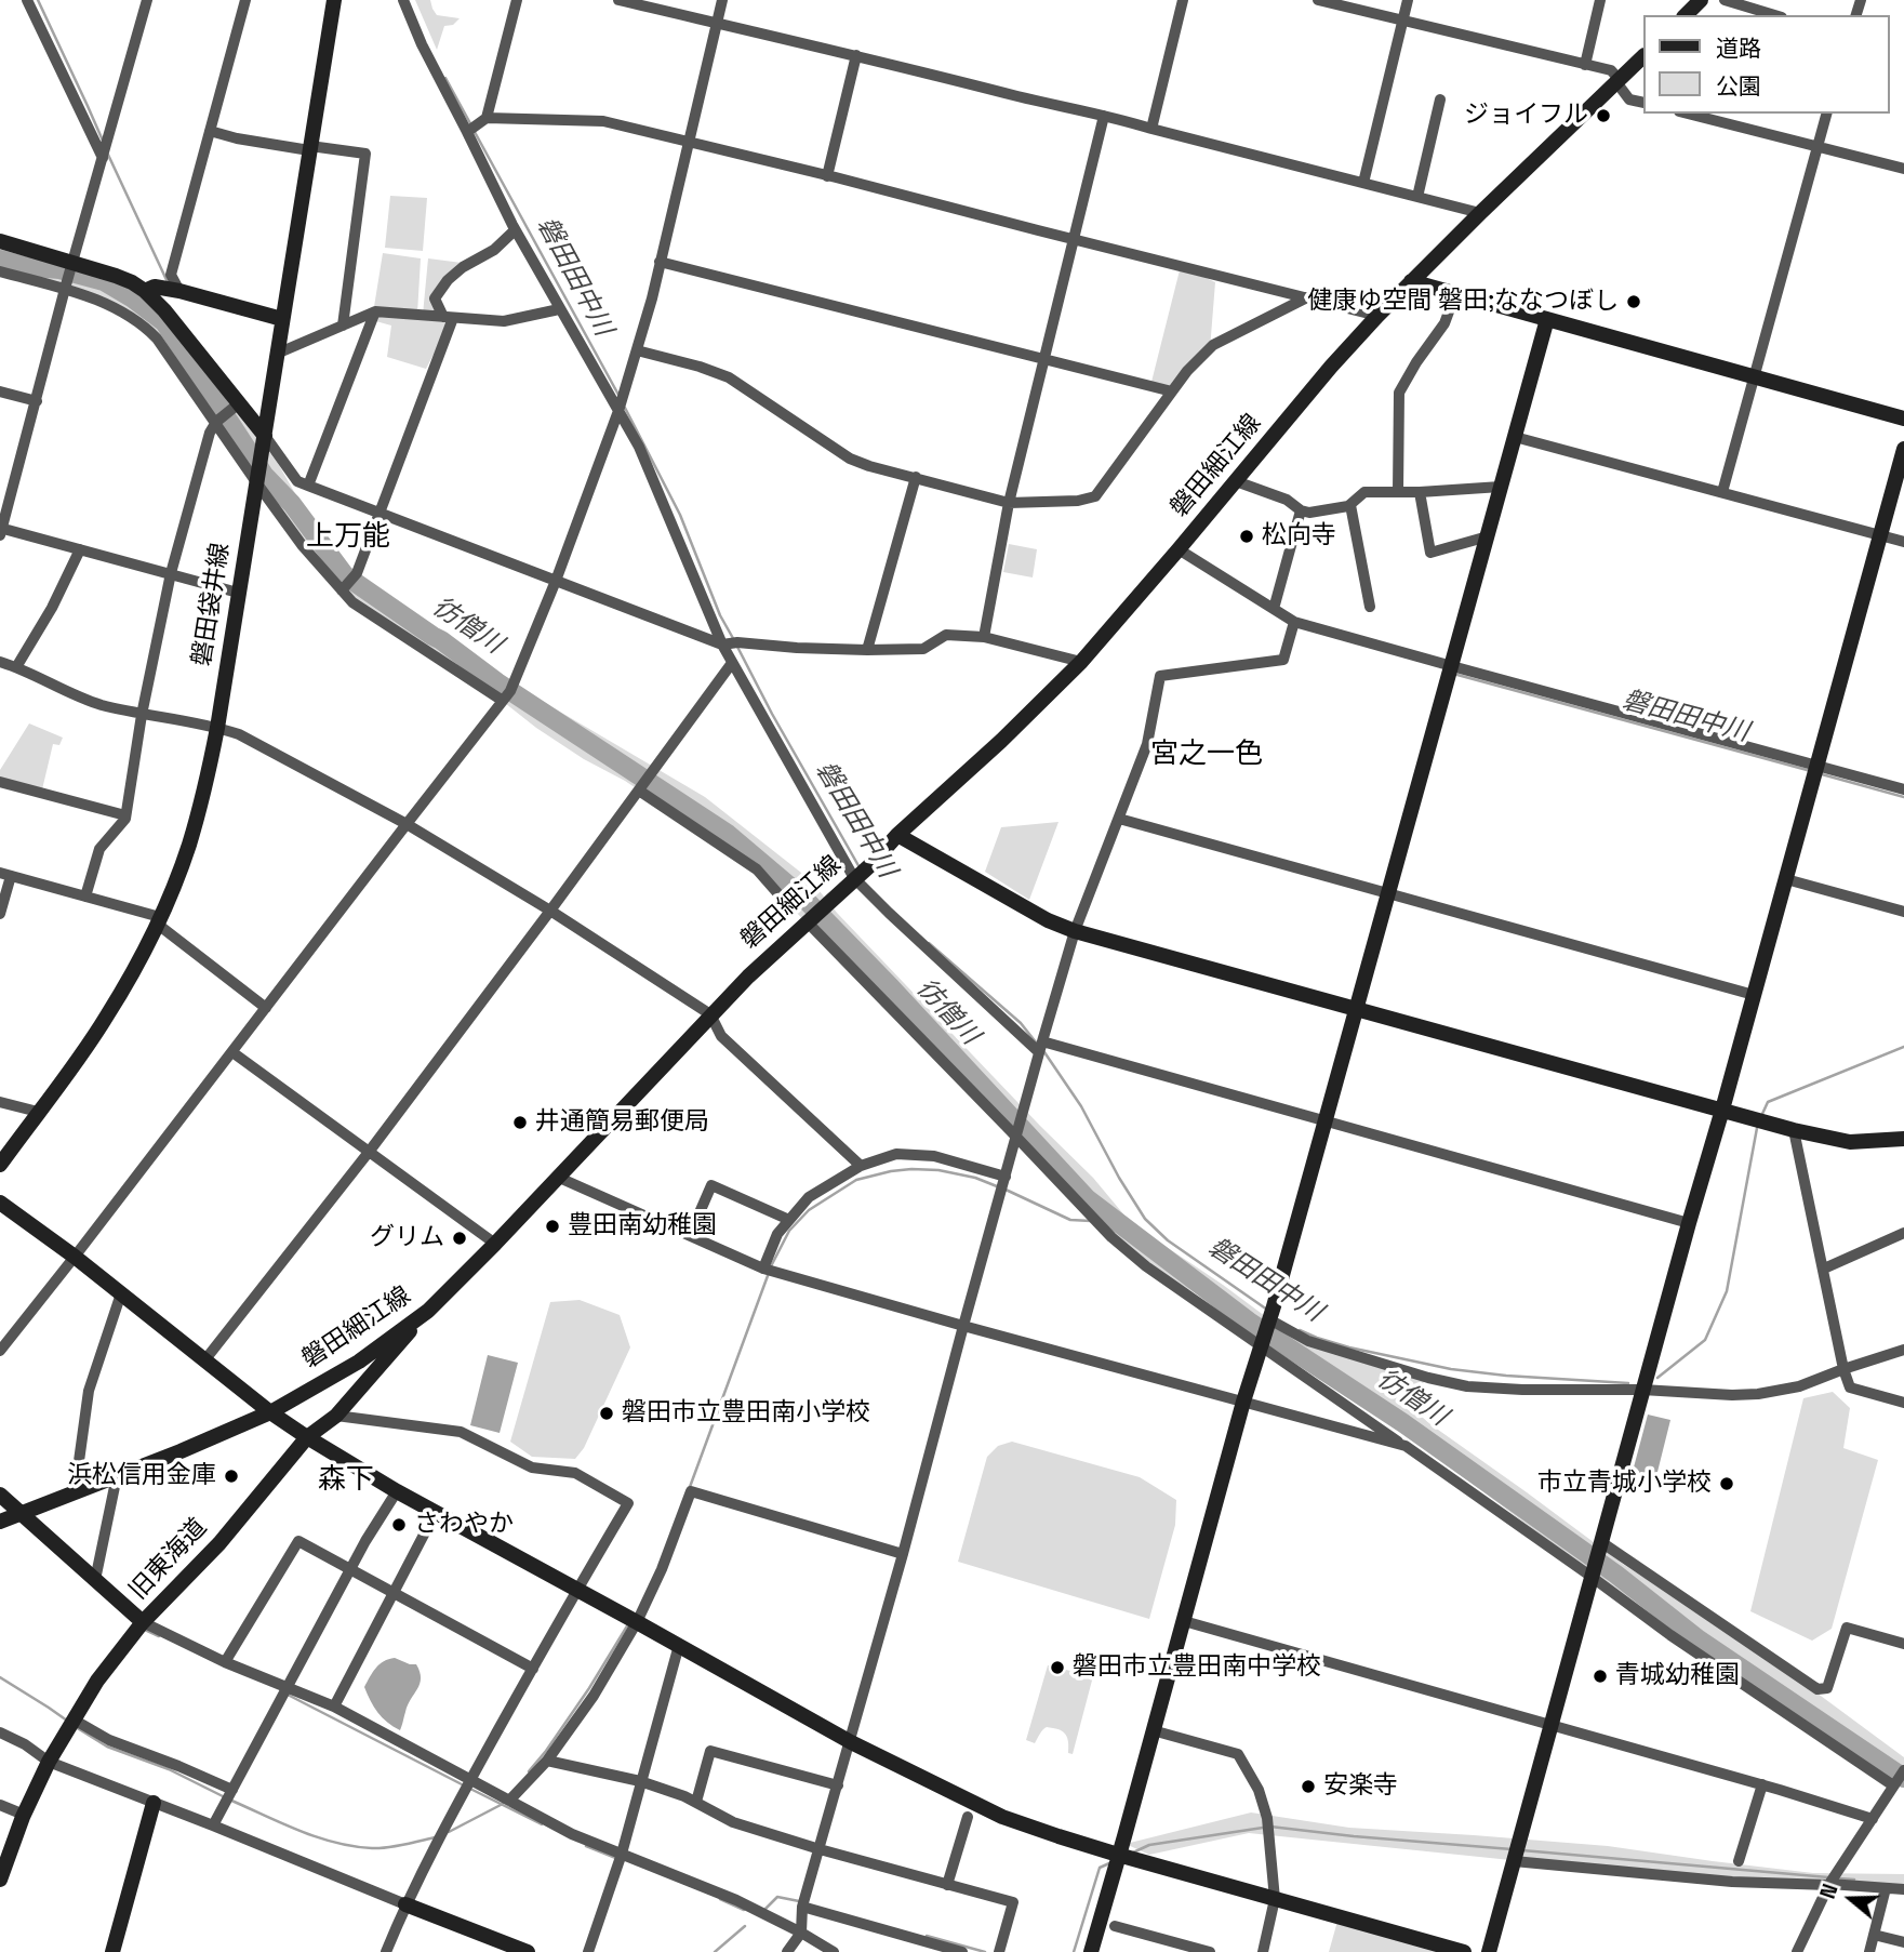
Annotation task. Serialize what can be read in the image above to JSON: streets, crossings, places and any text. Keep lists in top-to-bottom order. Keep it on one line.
{"streets":{"street":["磐田細江線","磐田袋井線","旧東海道"]},"crossings":[["磐田細江線","旧東海道"]],"districts":["上万能","宮之一色","森下"],"water":["磐田田中川","彷僧川"],"places":["ジョイフル","健康ゆ空間 磐田;ななつぼし","松向寺","井通簡易郵便局","豊田南幼稚園","グリム","磐田市立豊田南小学校","浜松信用金庫","市立青城小学校","さわやか","磐田市立豊田南中学校","青城幼稚園","安楽寺"],"legend":["道路","公園"],"north":"left"}
